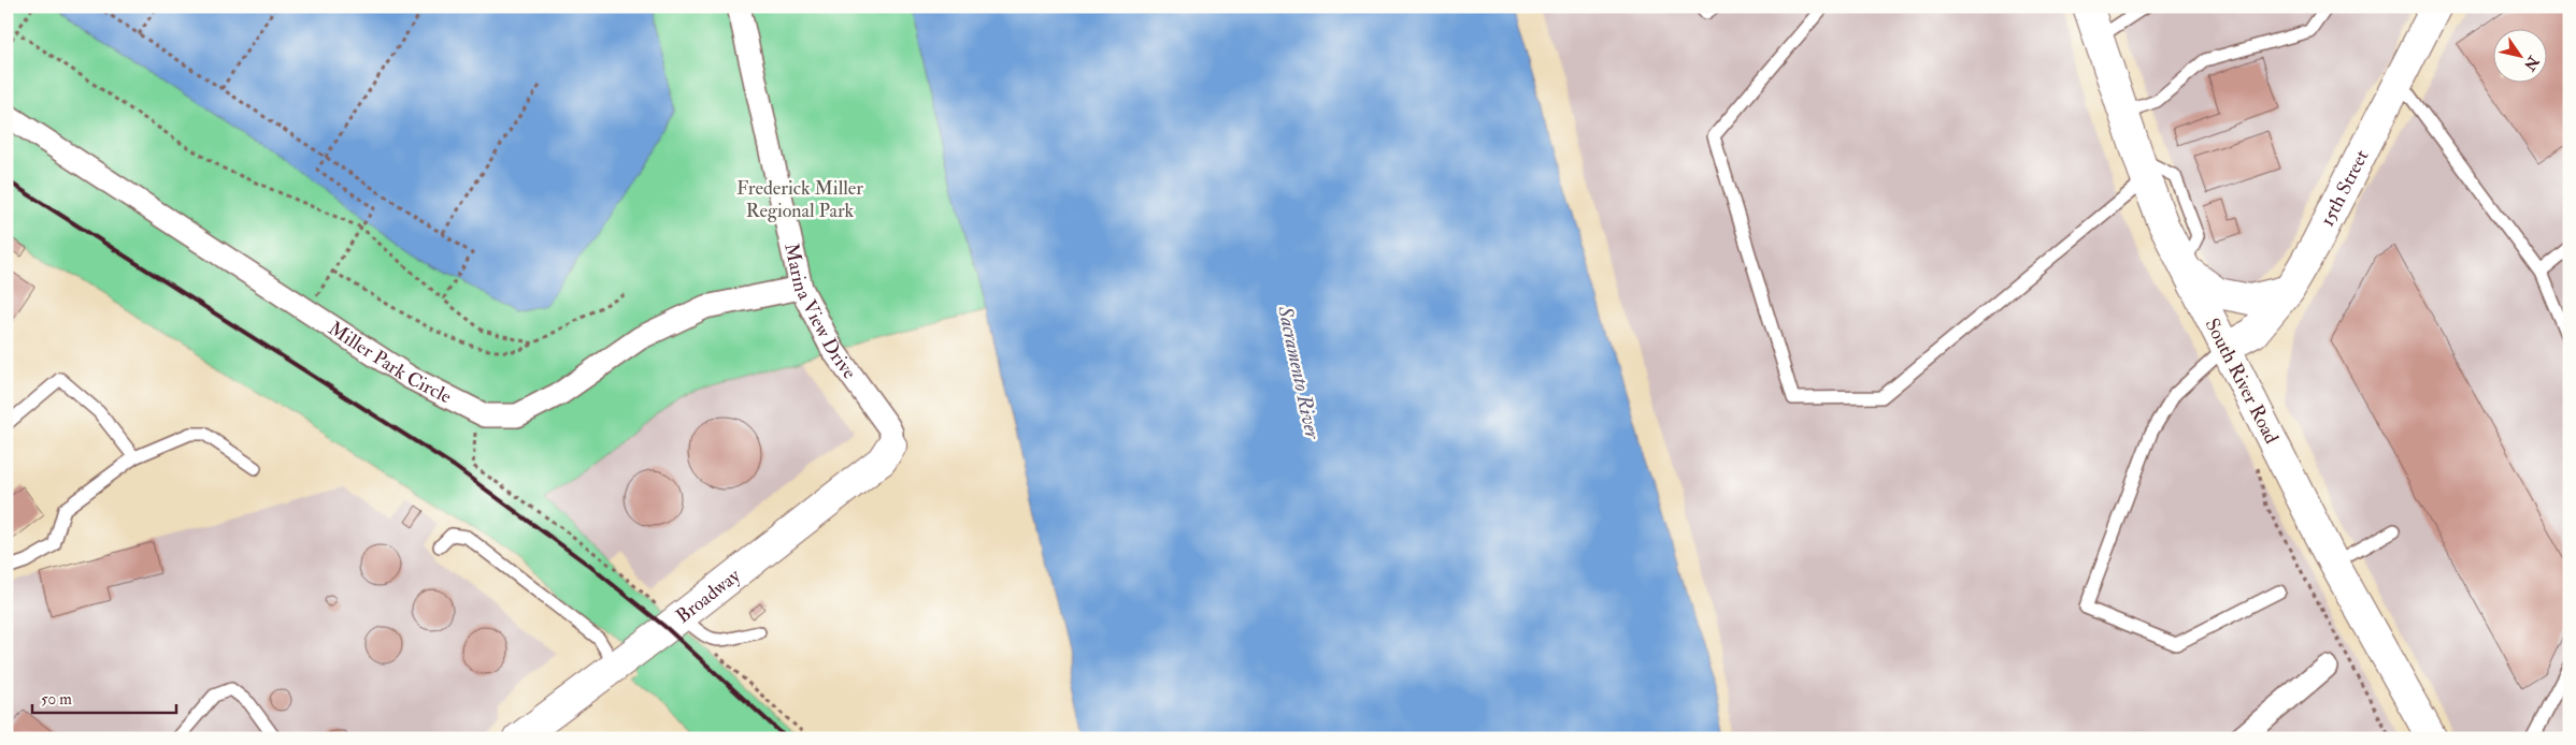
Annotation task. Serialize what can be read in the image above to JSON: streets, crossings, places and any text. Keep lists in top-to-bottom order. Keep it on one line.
{"streets":{"street":["15th Street","Marina View Drive","Miller Park Circle","South River Road","Broadway"]},"crossings":[["15th Street","South River Road"],["Marina View Drive","Miller Park Circle"],["Marina View Drive","Broadway"]],"water":["Sacramento River"],"parks":["Frederick Miller Regional Park"],"scale_bar":"50 m","north":"bottom right"}
